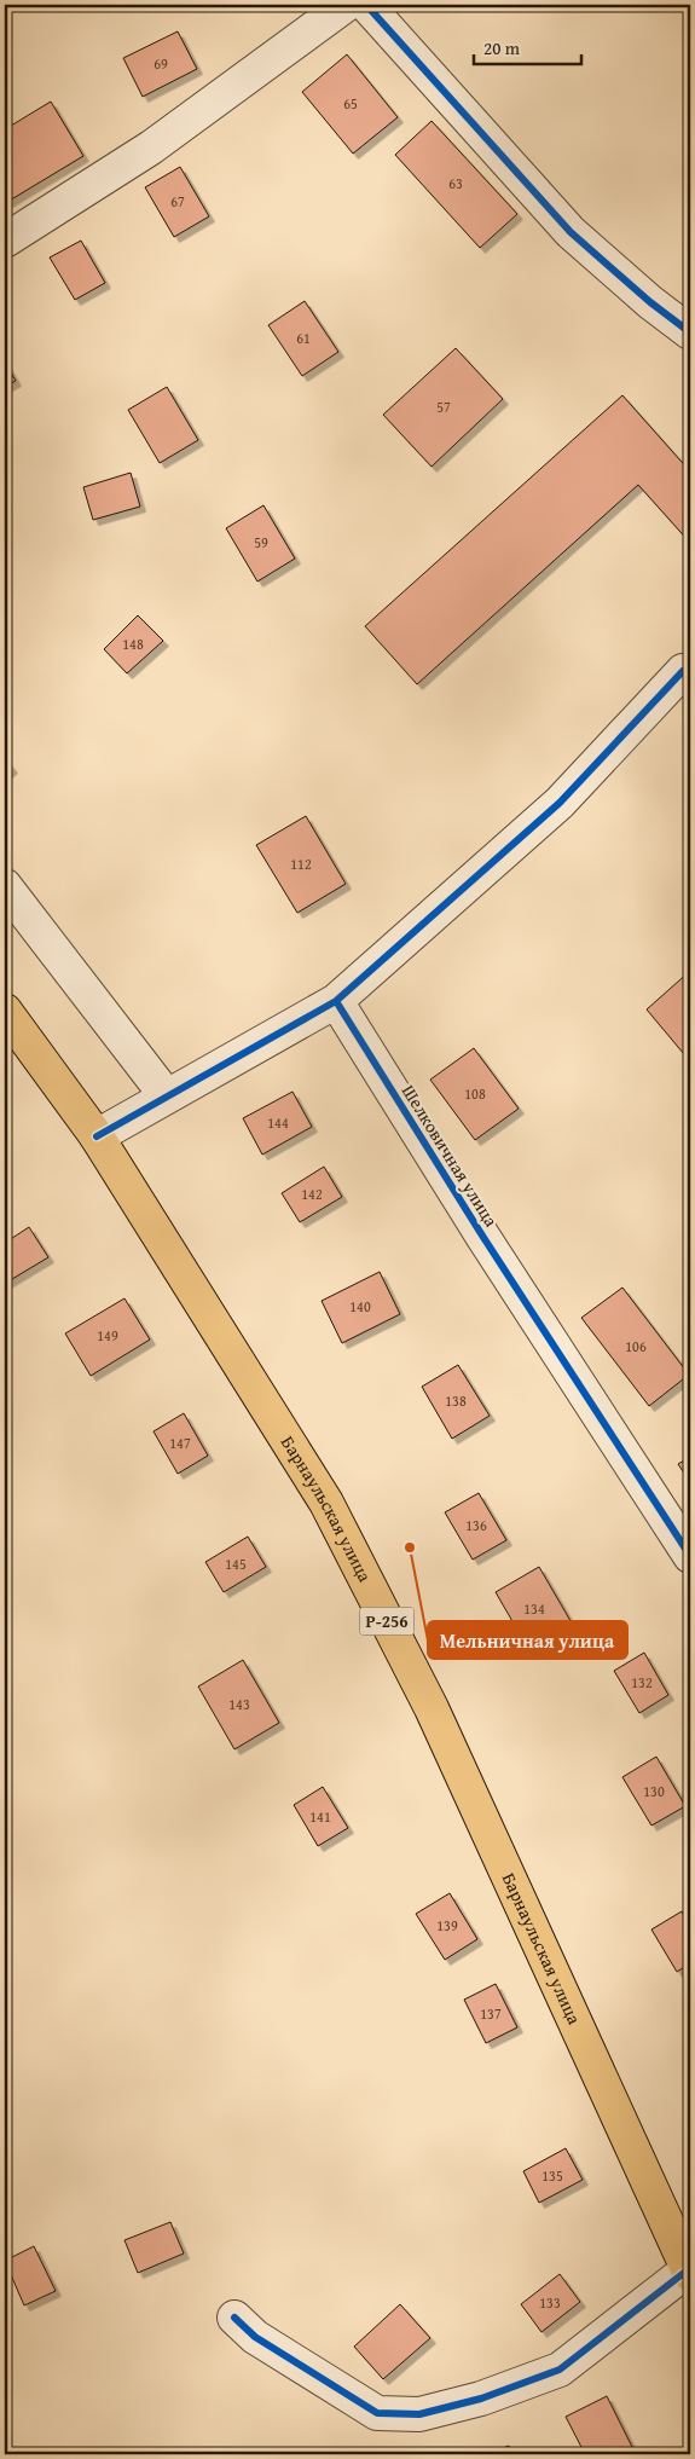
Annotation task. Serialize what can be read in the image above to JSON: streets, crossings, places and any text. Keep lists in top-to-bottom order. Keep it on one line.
{"streets":{"main road":["Барнаульская улица","Р-256"],"street":["Шелковичная улица"]},"places":["Мельничная улица"],"house_numbers":["69","65","63","67","61","57","59","148","112","108","144","142","140","149","106","138","147","136","145","134","132","143","130","141","139","137","135","133"],"scale_bar":"20 m"}
